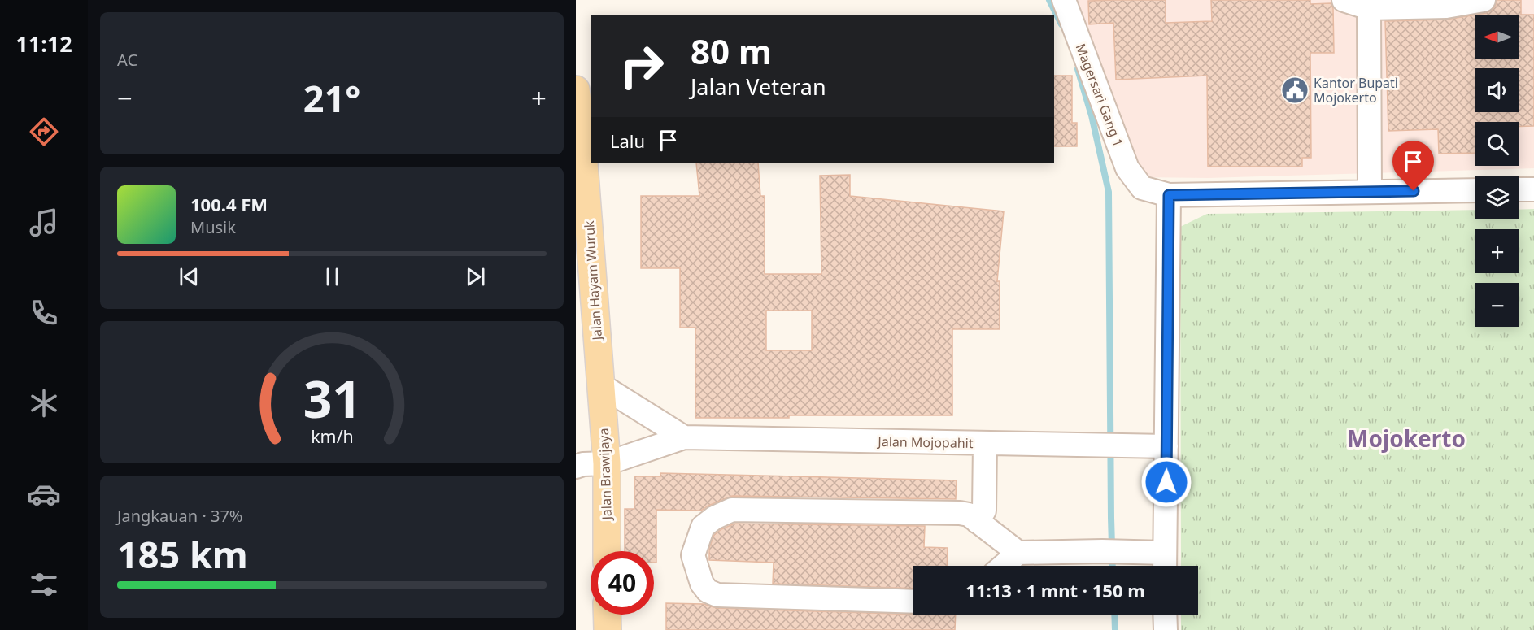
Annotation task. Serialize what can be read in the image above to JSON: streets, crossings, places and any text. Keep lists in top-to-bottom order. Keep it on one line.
{"streets":{"main road":["Jalan Hayam Wuruk","Jalan Brawijaya"],"street":["Magersari Gang 1","Jalan Mojopahit"]},"crossings":[["Jalan Hayam Wuruk","Jalan Brawijaya"],["Jalan Mojopahit","Jalan Brawijaya"]],"districts":["Mojokerto"],"places":{"public building":["Kantor Bupati Mojokerto"]},"north":"left","page":{"tabs":"11:12","tile":["AC",["Jangkauan · 37%","185 km"]],"map_buttons":["+","−"],"turn":["80 m","Jalan Veteran"],"heat":["−","21°","+"],"then":"Lalu","song":["100.4 FM","Musik"],"limit":"40","trip":"11:13 · 1 mnt · 150 m","gauge":["31","km/h"]}}
